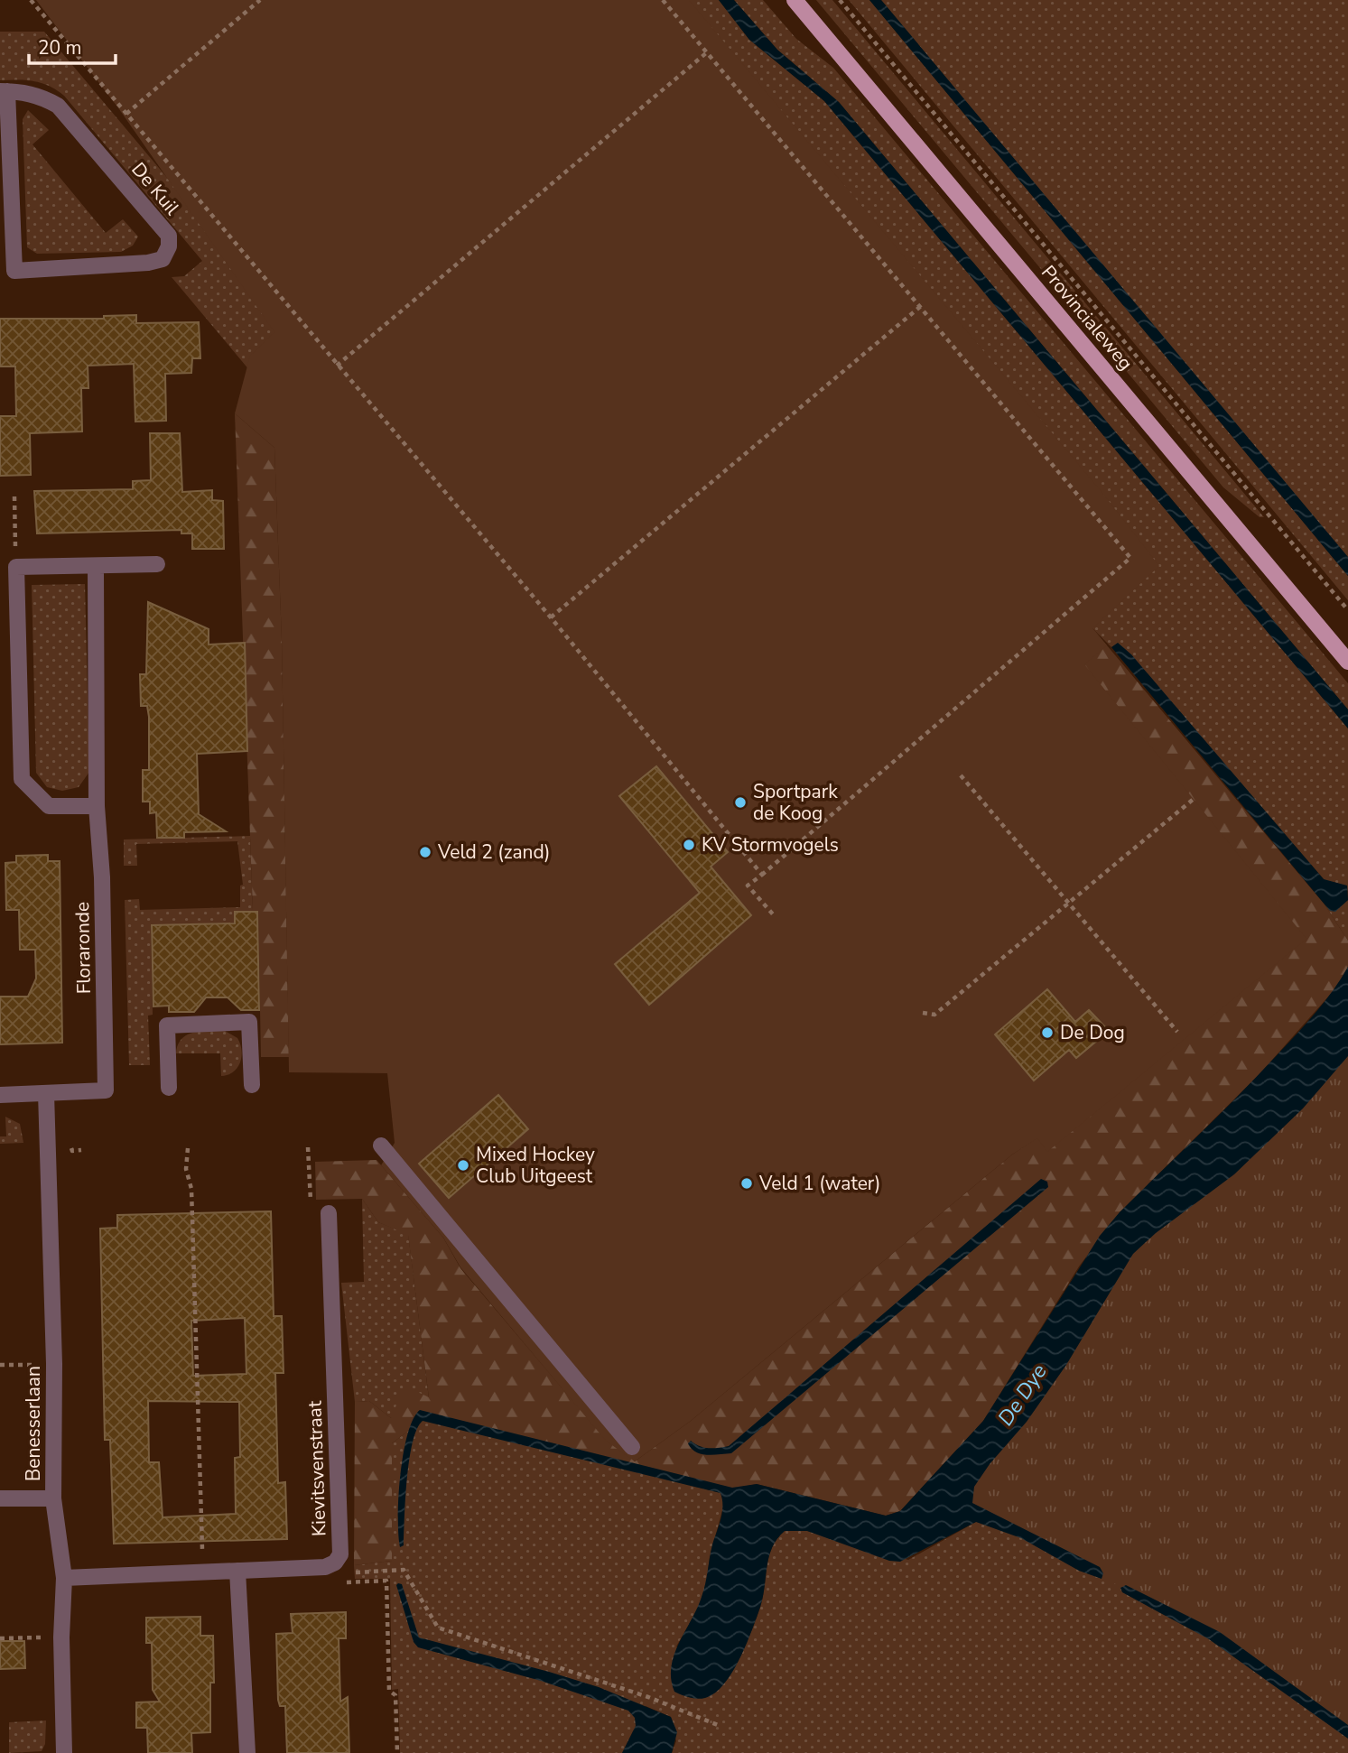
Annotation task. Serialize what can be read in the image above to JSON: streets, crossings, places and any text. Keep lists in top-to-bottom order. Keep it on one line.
{"streets":{"main road":["Provincialeweg"],"street":["De Kuil","Floraronde","Benesserlaan","Kievitsvenstraat"]},"crossings":[["Floraronde","Benesserlaan"],["Benesserlaan","Kievitsvenstraat"]],"water":["De Dye"],"places":["Sportpark de Koog","KV Stormvogels","Veld 2 (zand)","De Dog","Mixed Hockey Club Uitgeest","Veld 1 (water)"],"scale_bar":"20 m"}
